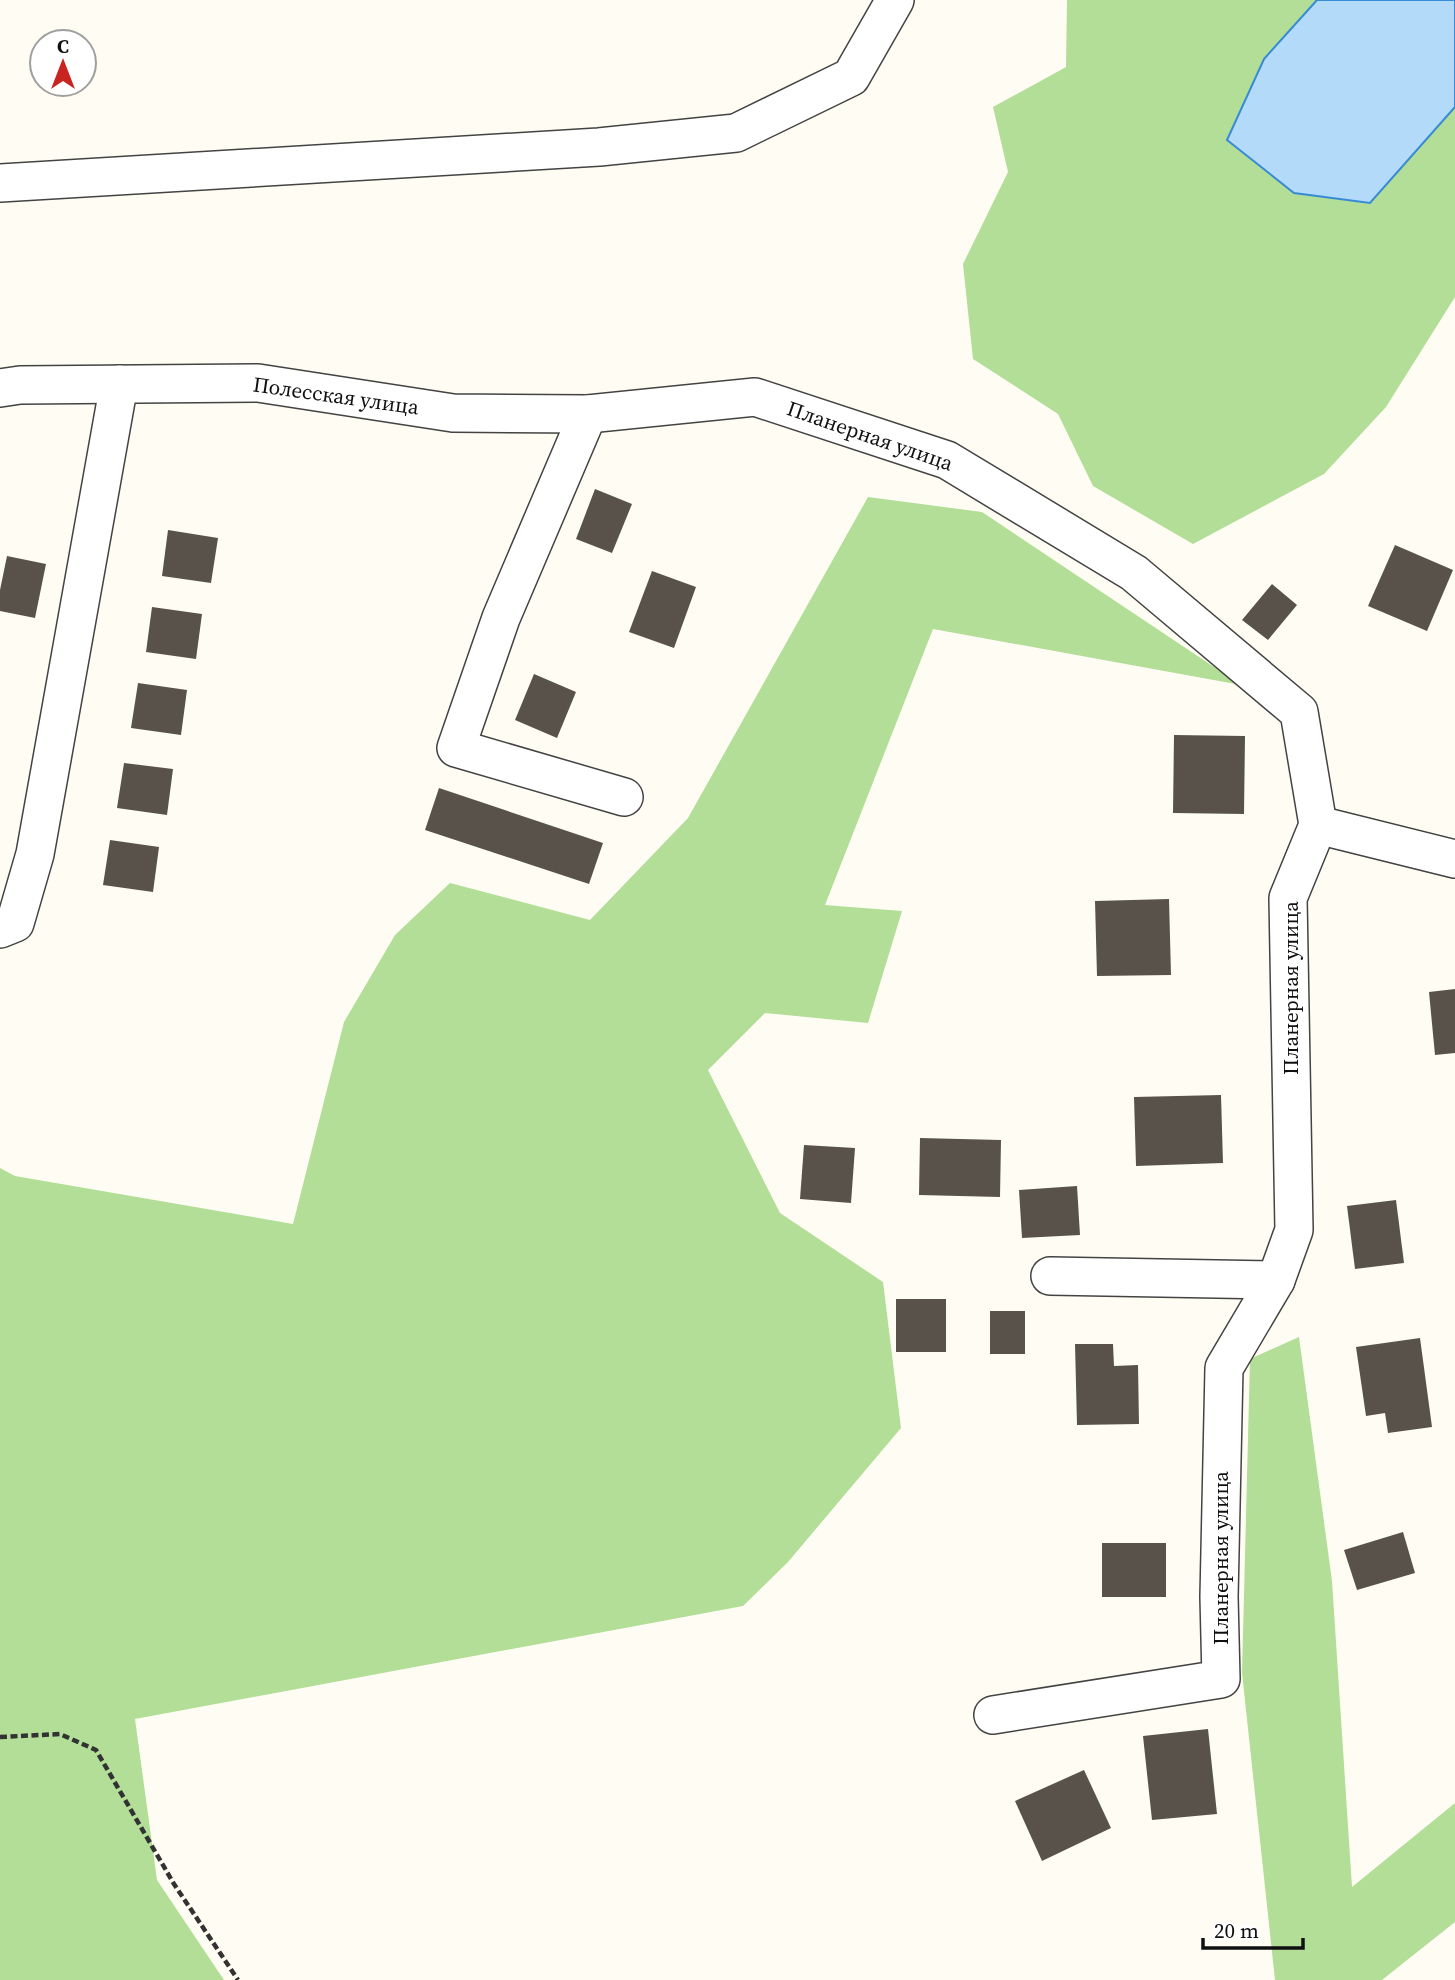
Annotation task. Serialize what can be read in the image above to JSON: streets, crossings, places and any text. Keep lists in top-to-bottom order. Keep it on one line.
{"streets":{"street":["Полесская улица","Планерная улица"]},"crossings":[["Полесская улица","Планерная улица"]],"scale_bar":"20 m","north":"top"}
